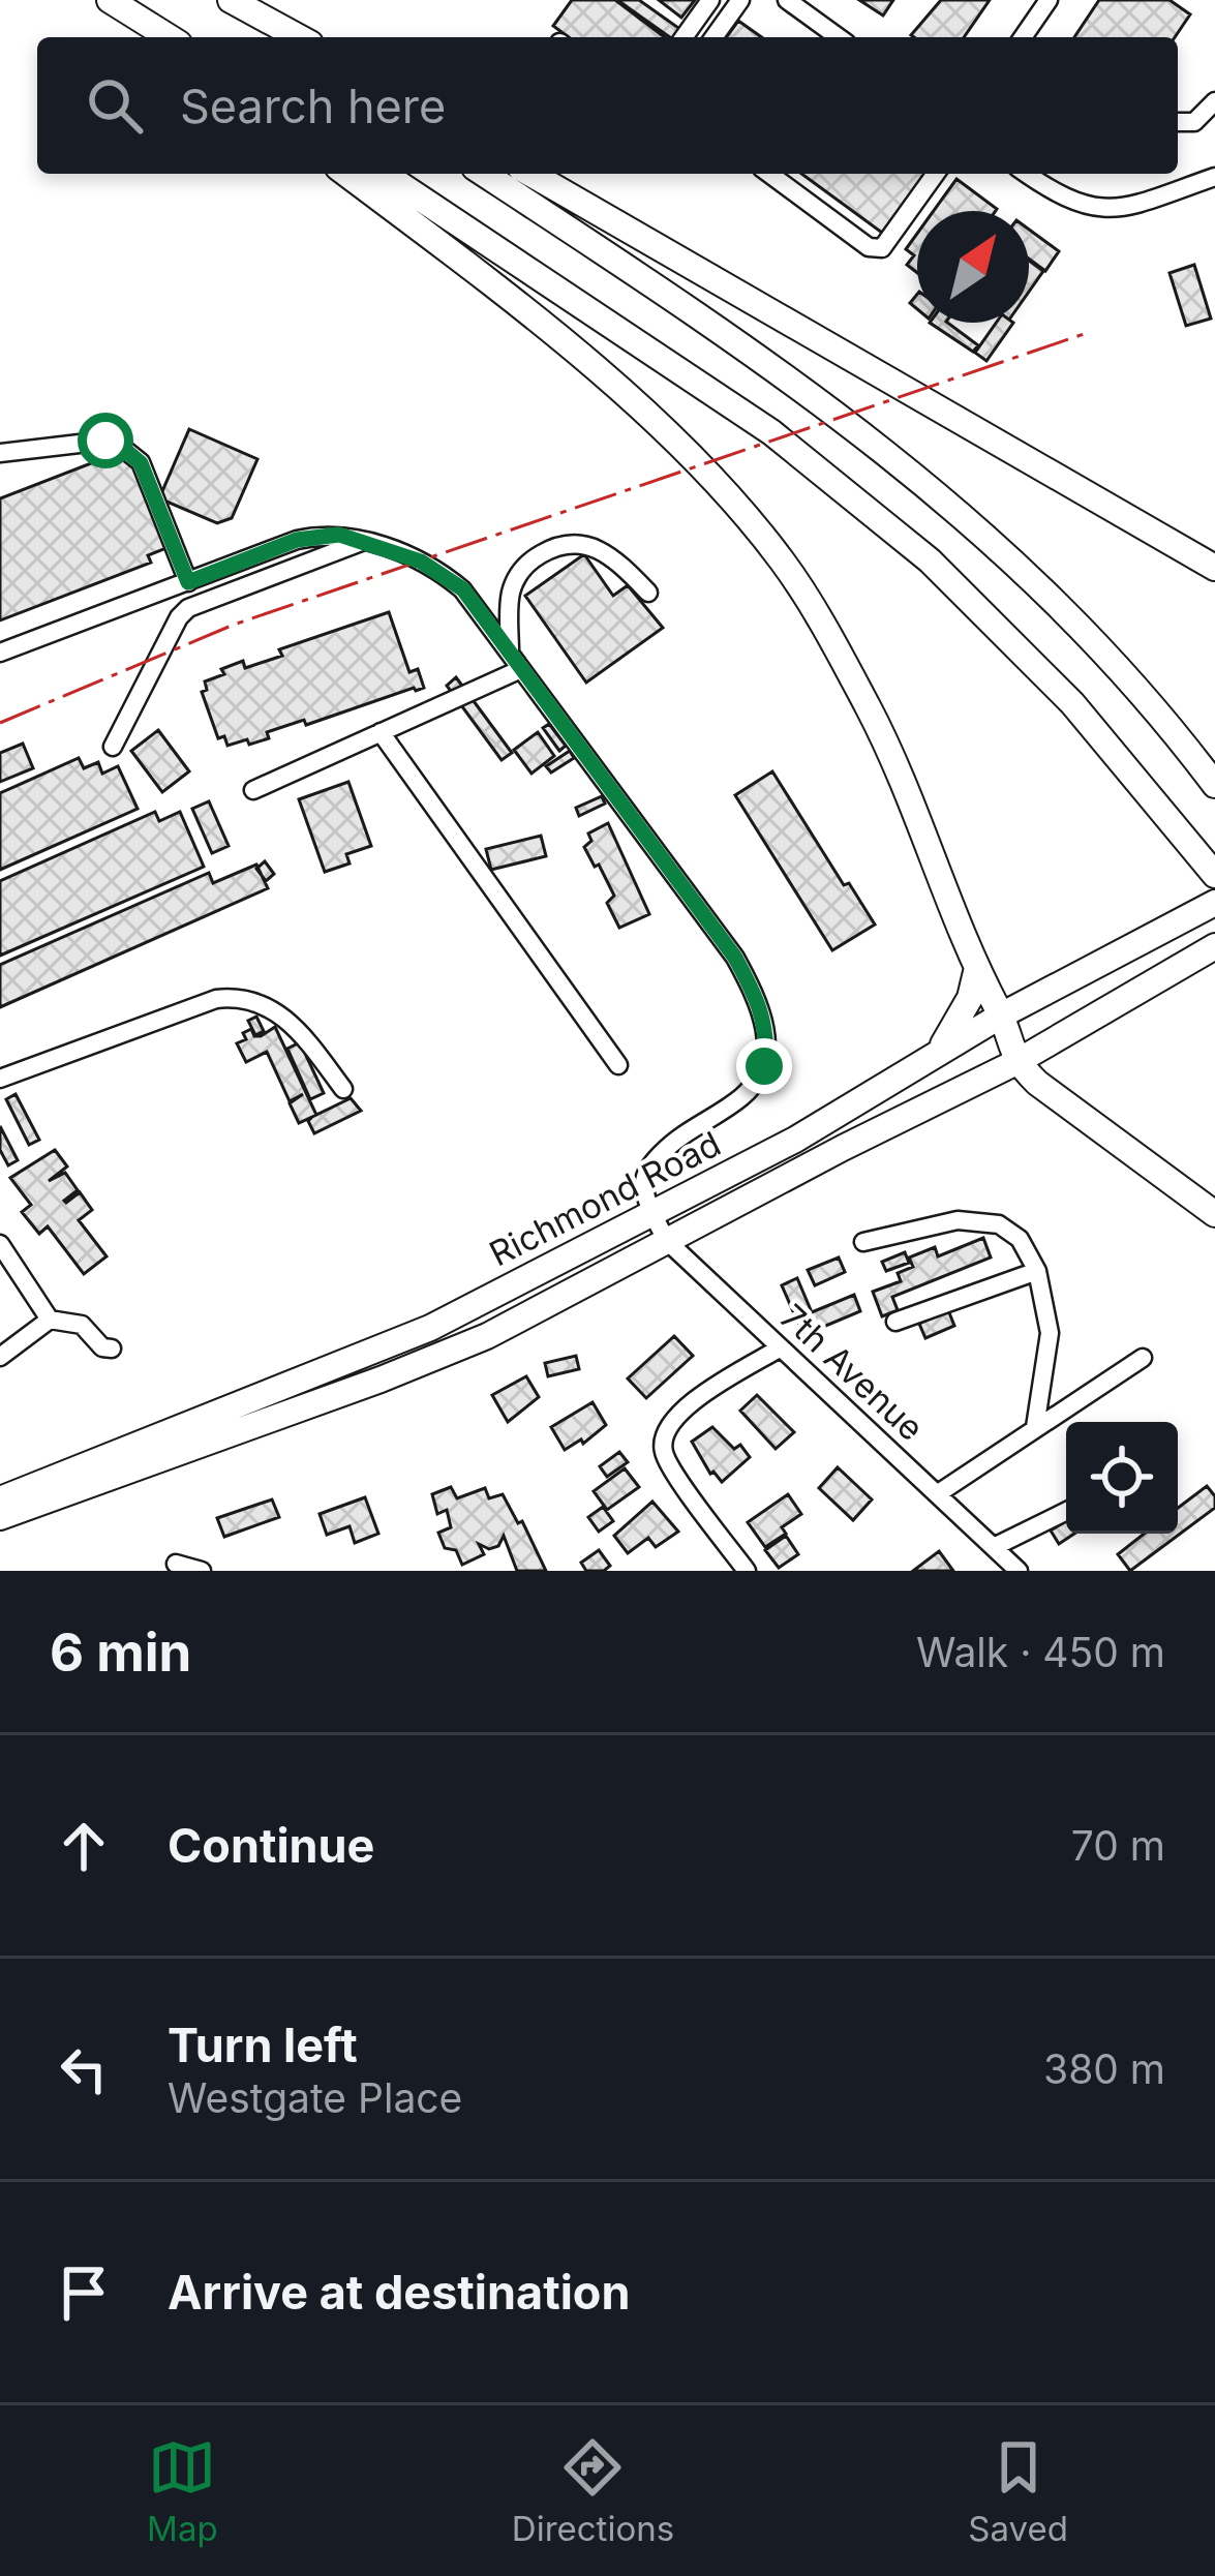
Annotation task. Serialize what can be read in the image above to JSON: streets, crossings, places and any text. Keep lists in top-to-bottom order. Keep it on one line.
{"streets":{"highway":["Richmond Road"],"street":["7th Avenue"]},"crossings":[["Richmond Road","7th Avenue"]],"north":"top right","page":{"search":"Search here","heading":["6 min","Walk · 450 m"],"list":[["Continue","70 m"],["Turn left","Westgate Place","380 m"],"Arrive at destination"],"nav":["Map","Directions","Saved"]}}
